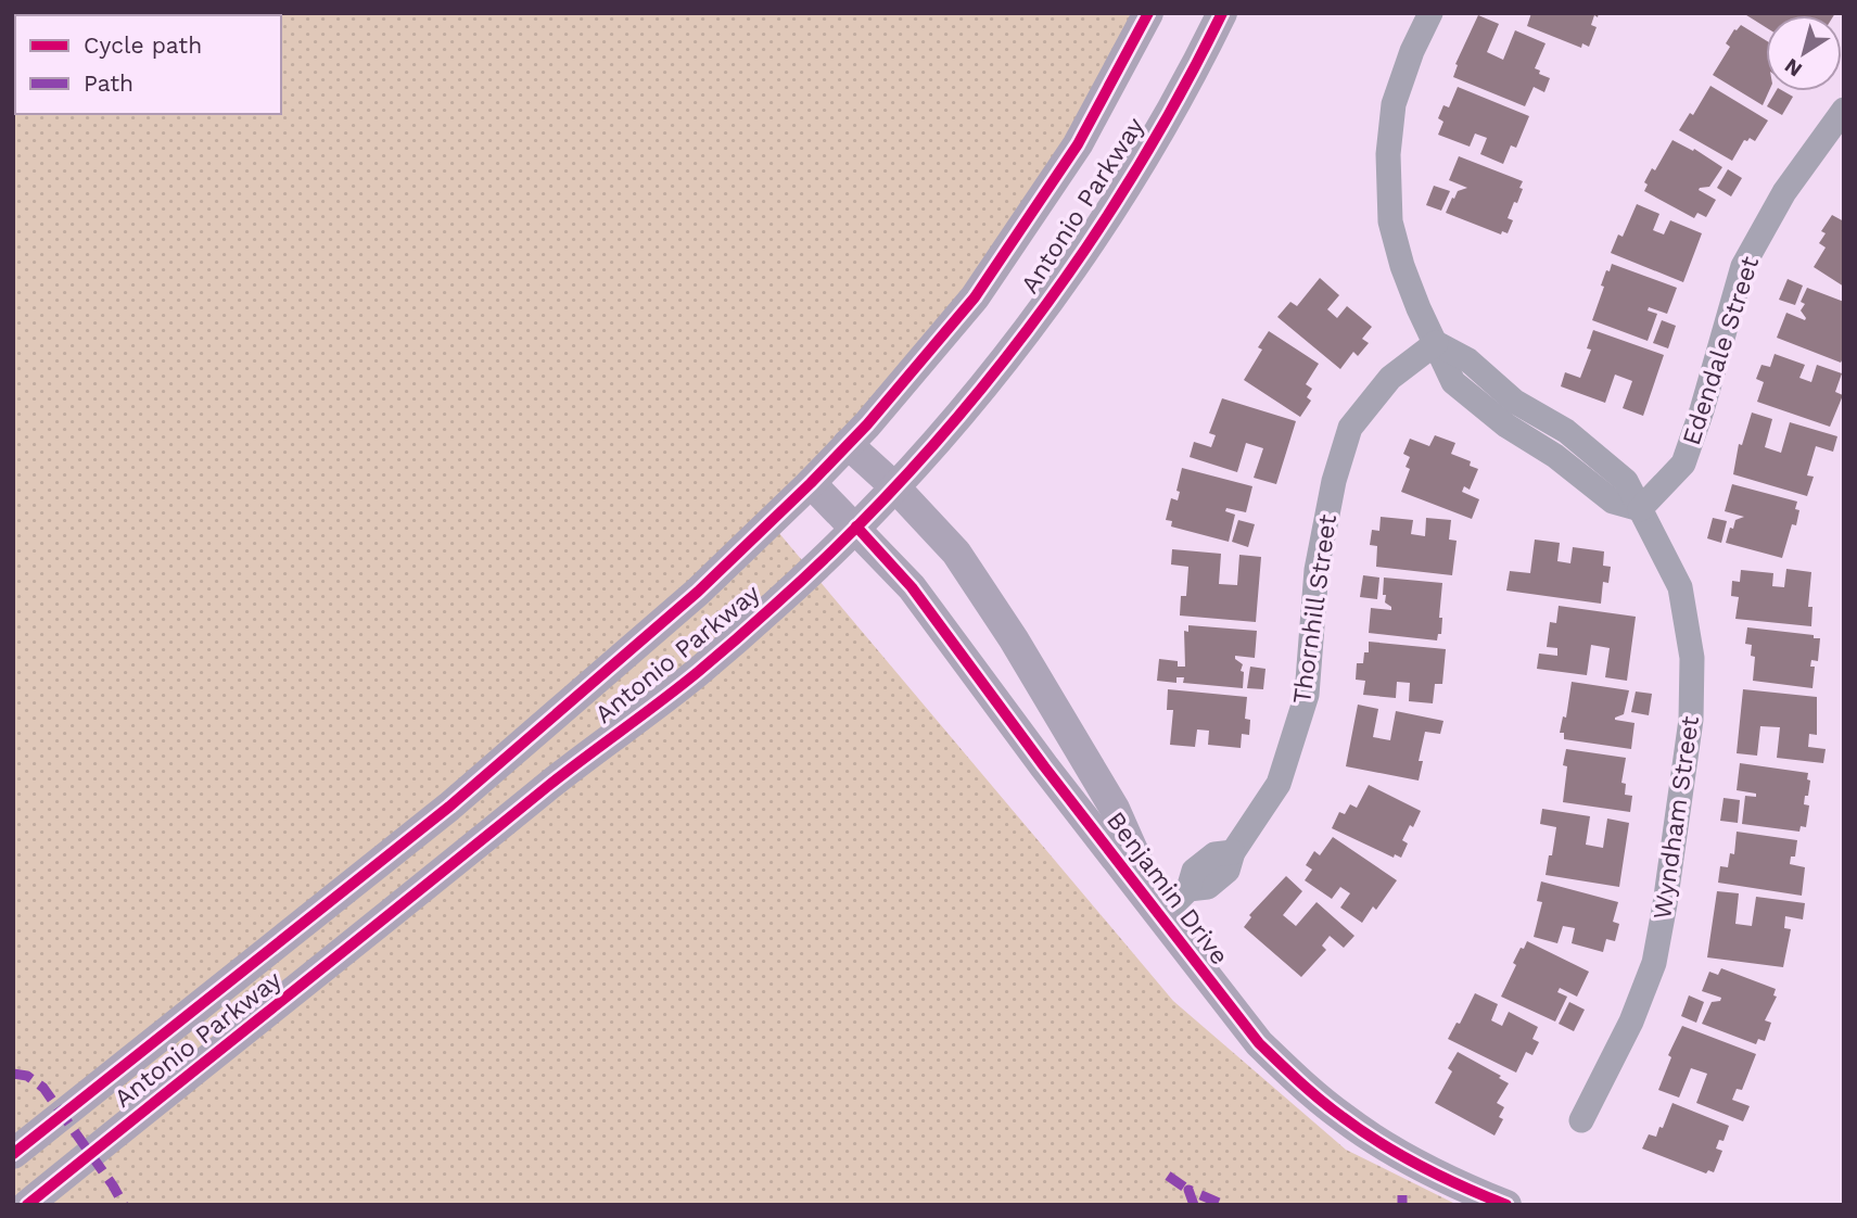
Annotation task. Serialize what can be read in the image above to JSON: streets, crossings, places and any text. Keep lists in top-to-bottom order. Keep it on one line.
{"streets":{"main road":["Antonio Parkway","Benjamin Drive"],"street":["Edendale Street","Thornhill Street","Wyndham Street"]},"crossings":[["Antonio Parkway","Benjamin Drive"],["Edendale Street","Wyndham Street"],["Thornhill Street","Benjamin Drive"]],"legend":["Cycle path","Path"],"north":"bottom left"}
